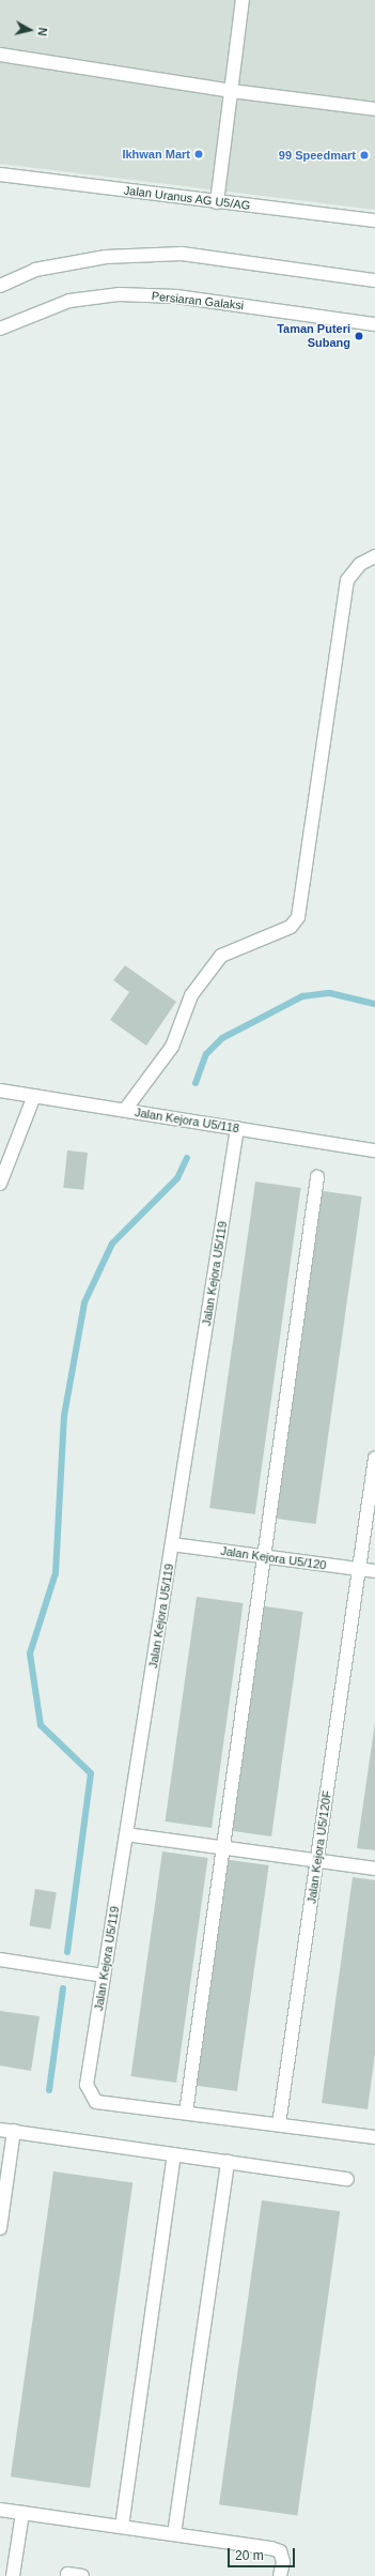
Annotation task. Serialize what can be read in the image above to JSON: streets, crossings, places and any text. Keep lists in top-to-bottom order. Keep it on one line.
{"streets":{"street":["Jalan Uranus AG U5/AG","Persiaran Galaksi","Jalan Kejora U5/118","Jalan Kejora U5/119","Jalan Kejora U5/120","Jalan Kejora U5/120F"]},"crossings":[["Jalan Kejora U5/118","Jalan Kejora U5/119"],["Jalan Kejora U5/119","Jalan Kejora U5/120"],["Jalan Kejora U5/120","Jalan Kejora U5/120F"]],"places":["Ikhwan Mart","99 Speedmart","Taman Puteri Subang"],"scale_bar":"20 m","north":"right"}
